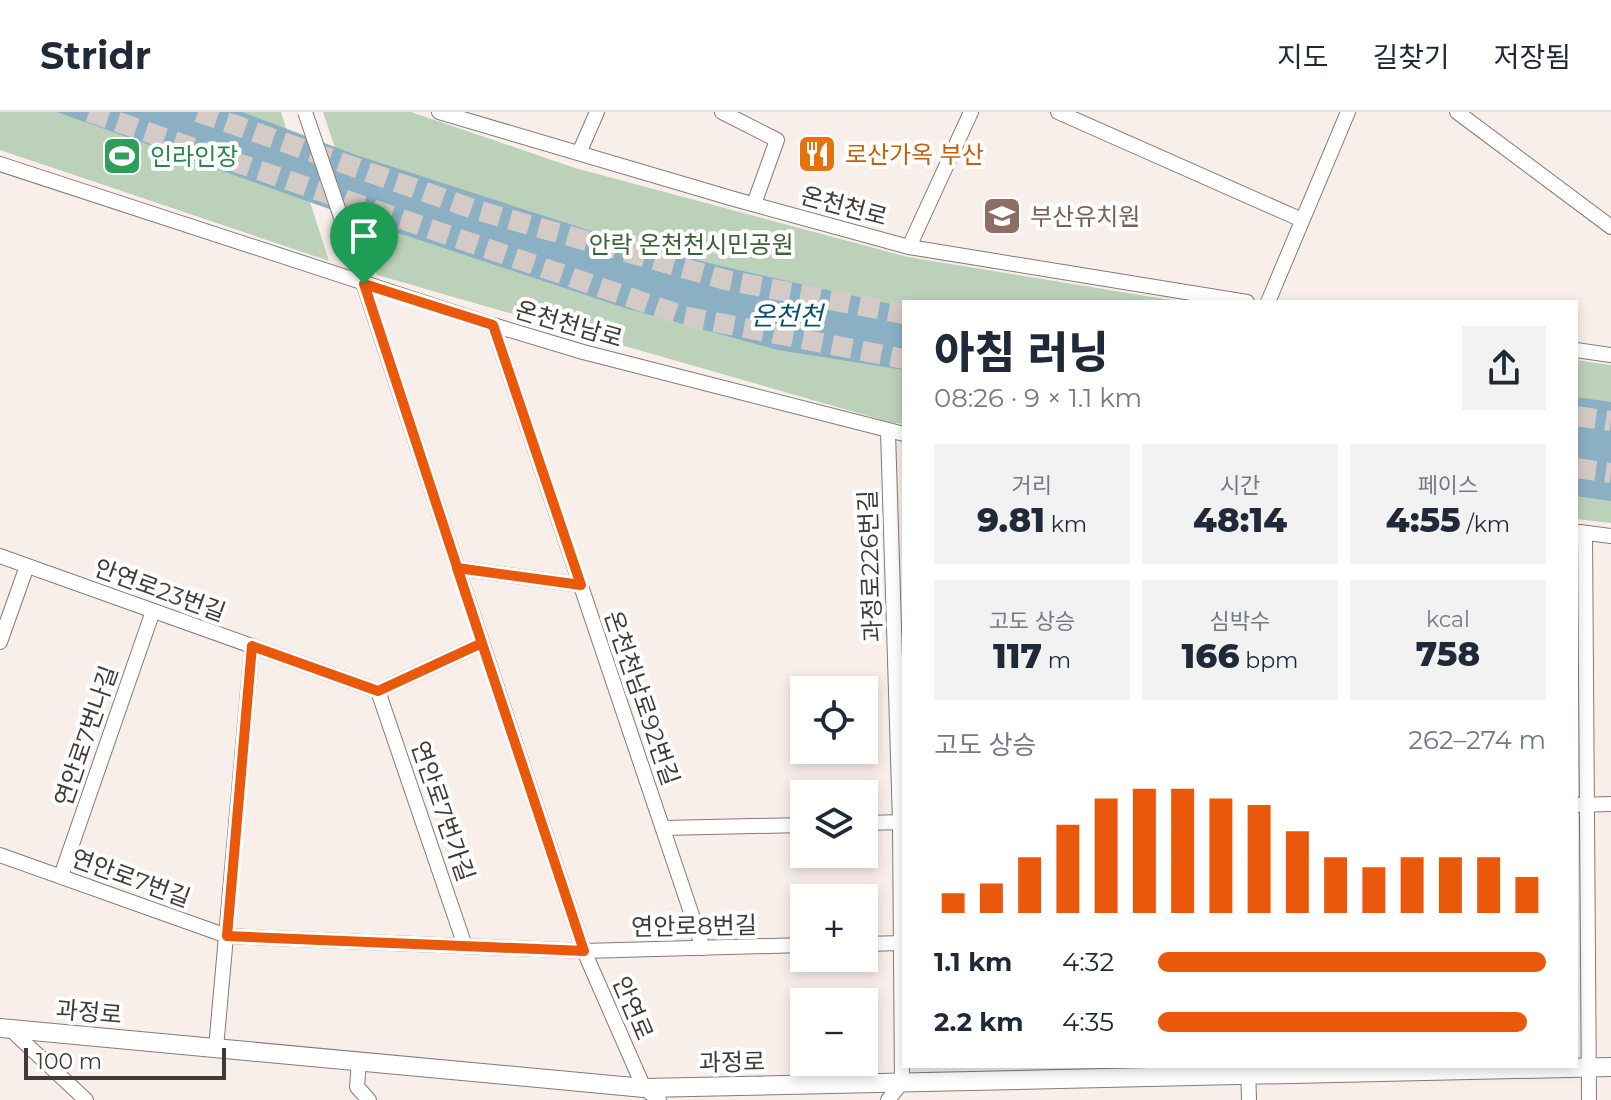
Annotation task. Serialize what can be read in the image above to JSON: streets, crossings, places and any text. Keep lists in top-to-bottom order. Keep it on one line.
{"streets":{"main road":["과정로"],"street":["온천천로","온천천남로","과정로226번길","안연로23번길","온천천남로92번길","연안로7번나길","연안로7번가길","연안로7번길","연안로8번길","안연로"]},"crossings":[["온천천남로","과정로226번길"],["온천천남로","온천천남로92번길"],["온천천남로","안연로"],["과정로226번길","과정로"],["안연로23번길","연안로7번나길"],["안연로23번길","연안로7번가길"],["온천천남로92번길","연안로8번길"],["연안로7번나길","연안로7번길"],["연안로7번가길","연안로7번길"],["연안로7번길","연안로8번길"],["연안로7번길","안연로"],["연안로8번길","안연로"],["안연로","과정로"]],"water":["온천천"],"parks":["안락 온천천시민공원"],"places":{"restaurant":["로산가옥 부산"],"sports":["인라인장"],"school or university":["부산유치원"]},"scale_bar":"100 m","page":{"header":"Stridr","nav":["지도","길찾기","저장됨"],"heading":["아침 러닝","08:26 · 9 × 1.1 km"],"stats":[["거리","9.81 km"],["시간","48:14"],["페이스","4:55 /km"],["고도 상승","117 m"],["심박수","166 bpm"],["kcal","758"]],"map_buttons":["+","−"],"chart":["고도 상승","262–274 m"],"list":[{"name":"1.1 km","note":"4:32"},{"name":"2.2 km","note":"4:35"}],"scale":"100 m"}}
